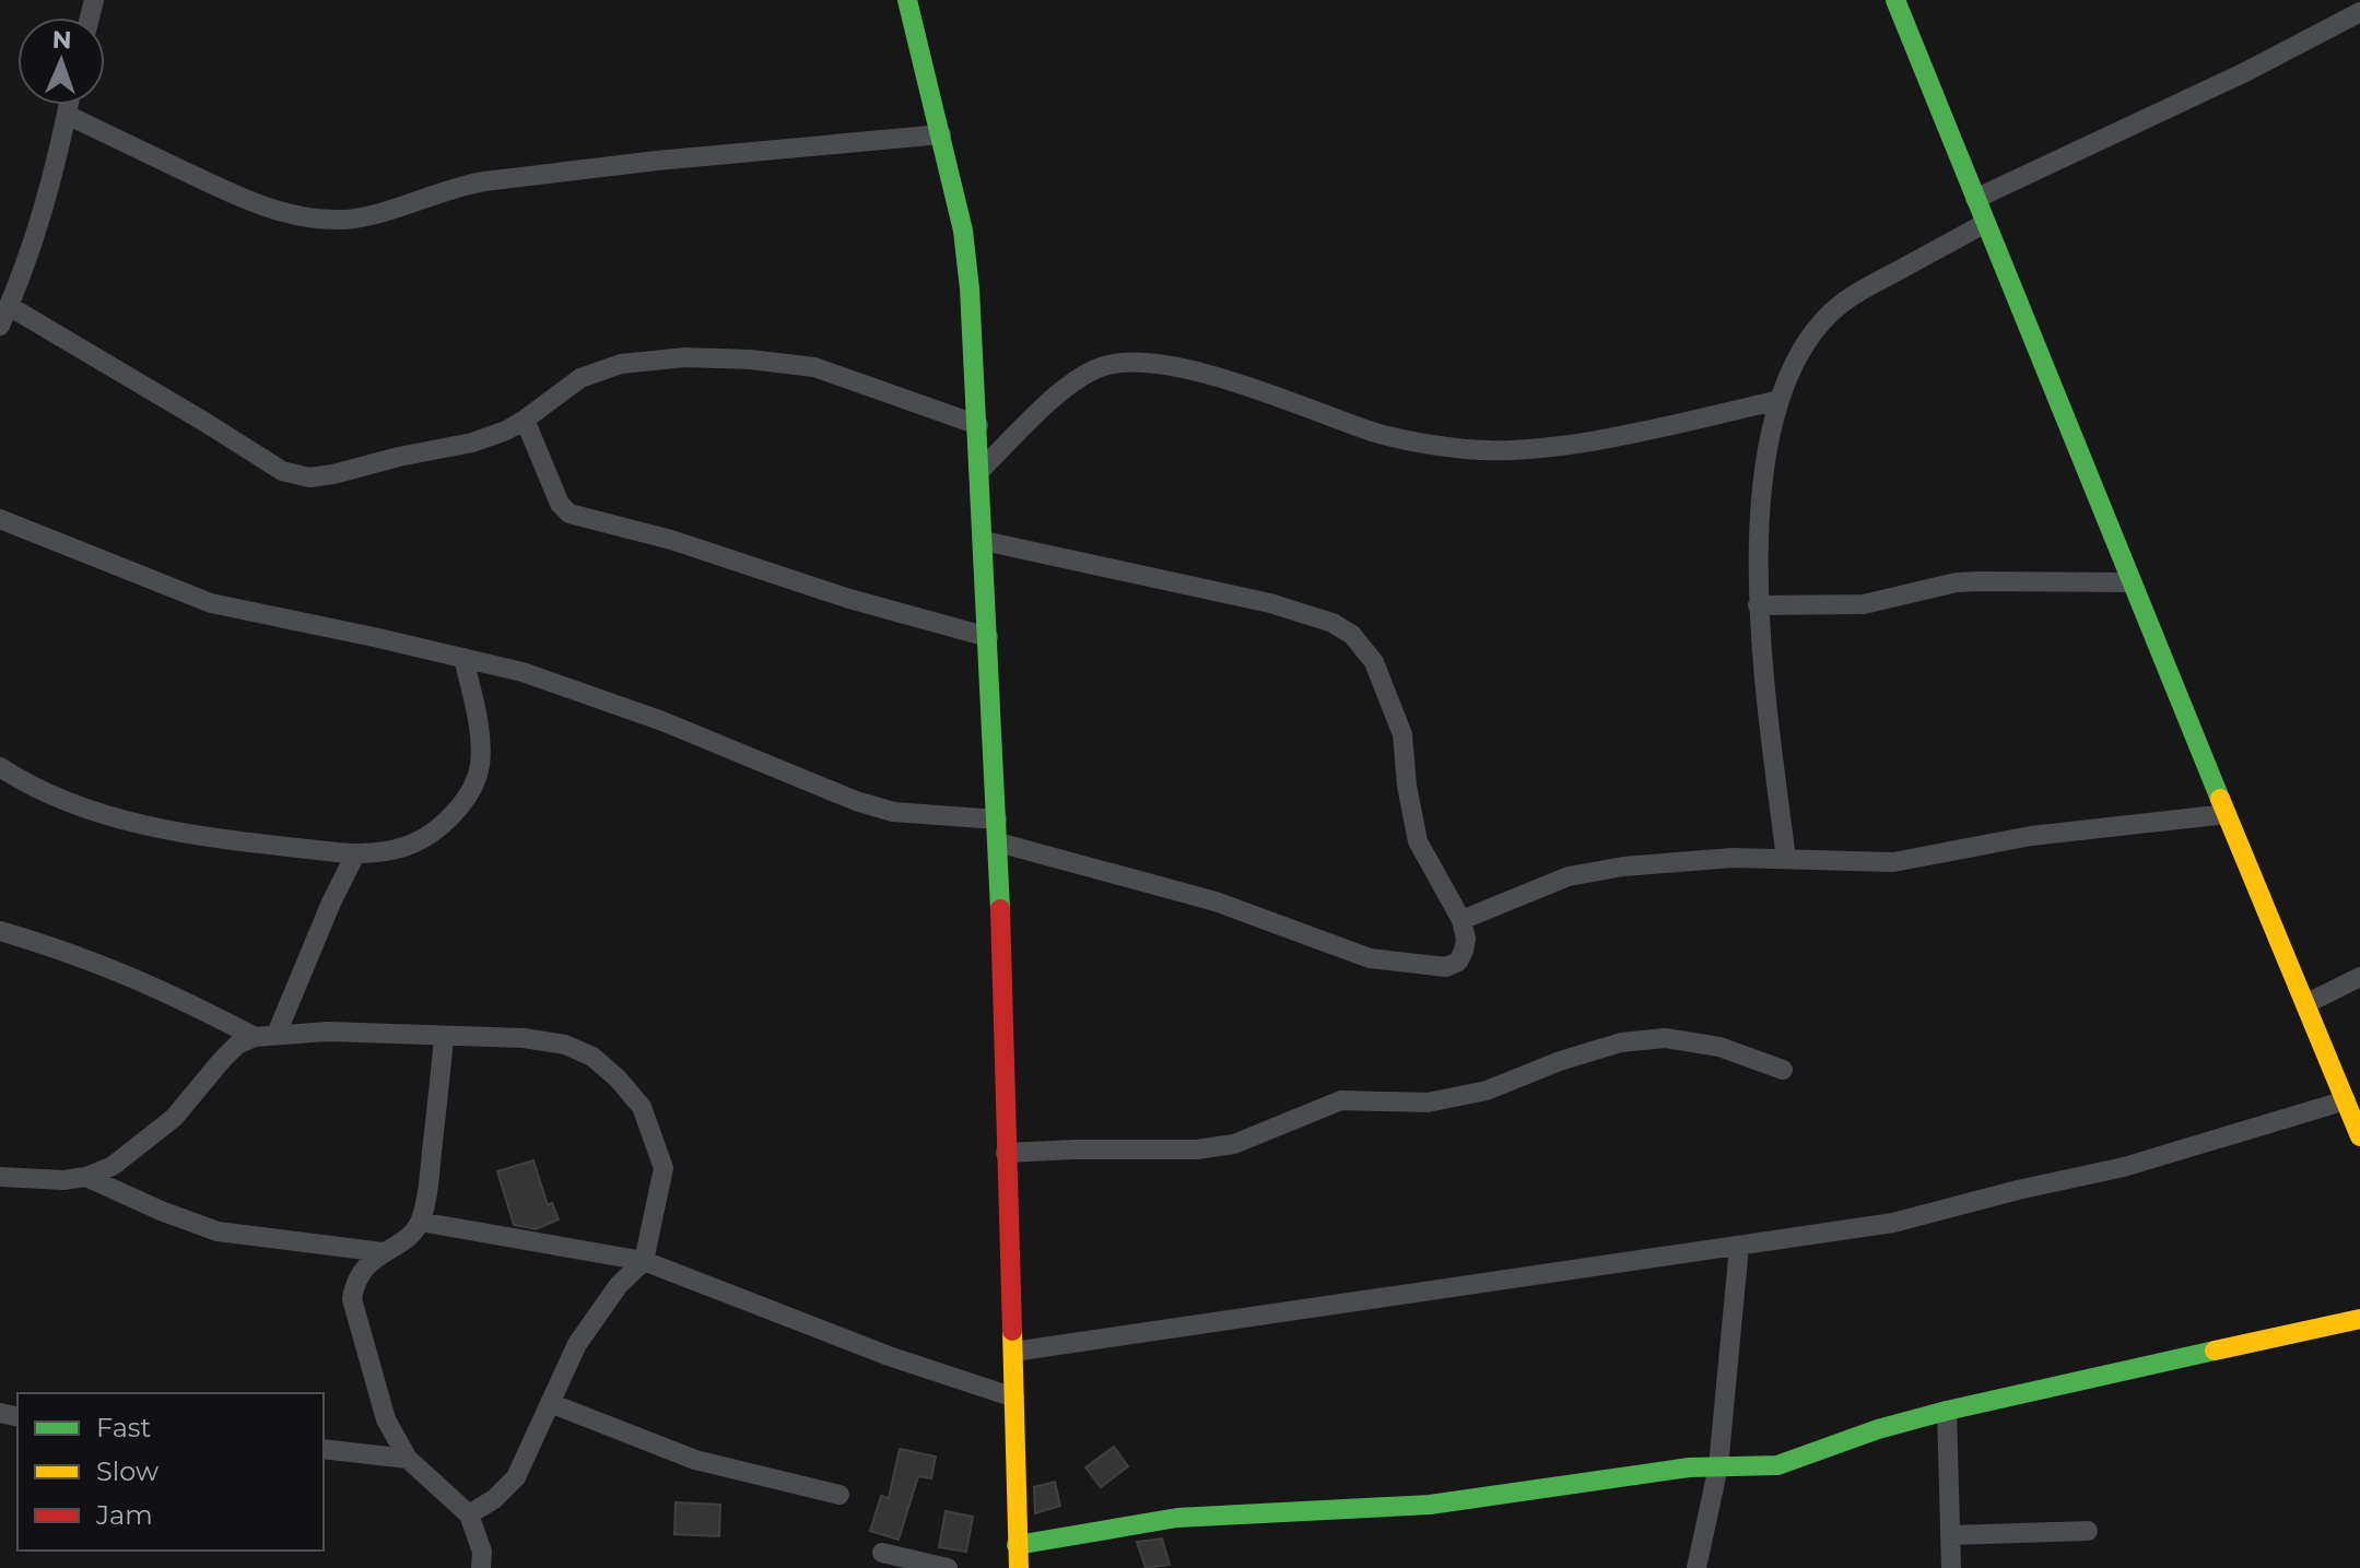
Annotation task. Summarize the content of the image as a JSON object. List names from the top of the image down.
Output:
{
  "legend": ["Fast", "Slow", "Jam"],
  "north": "top"
}
